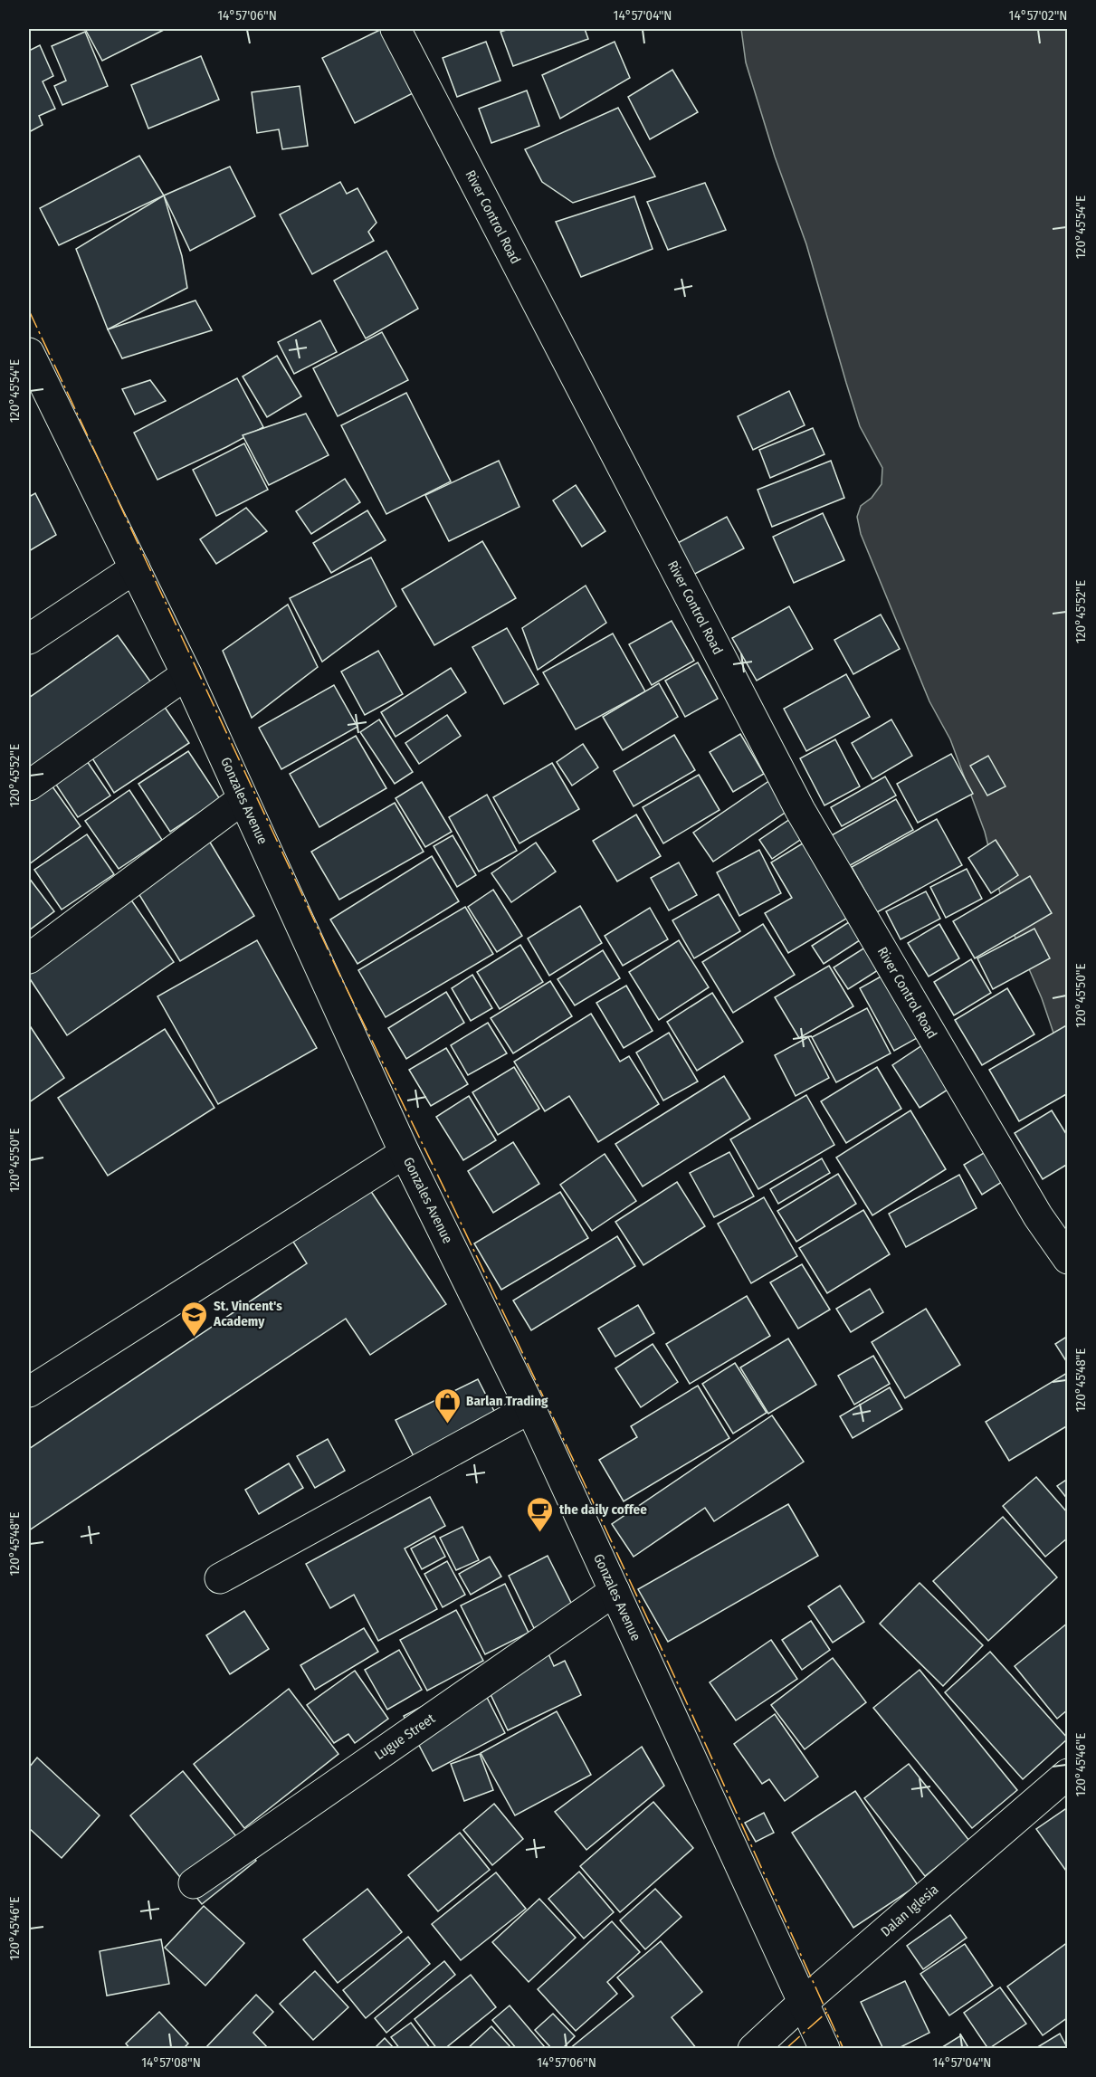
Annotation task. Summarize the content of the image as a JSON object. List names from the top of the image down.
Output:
{
  "streets": {
    "street": [
      "River Control Road",
      "Gonzales Avenue",
      "Lugue Street",
      "Dalan Iglesia"
    ]
  },
  "crossings": [
    ["Gonzales Avenue", "Lugue Street"],
    ["Gonzales Avenue", "Dalan Iglesia"]
  ],
  "places": {
    "school or university": ["St. Vincent's Academy"],
    "shop": ["Barlan Trading"],
    "cafe": ["the daily coffee"]
  },
  "coordinates": [
    "14°57'06\"N",
    "14°57'04\"N",
    "14°57'02\"N",
    "120°45'54\"E",
    "120°45'52\"E",
    "120°45'50\"E",
    "120°45'48\"E",
    "120°45'46\"E",
    "14°57'08\"N"
  ]
}
